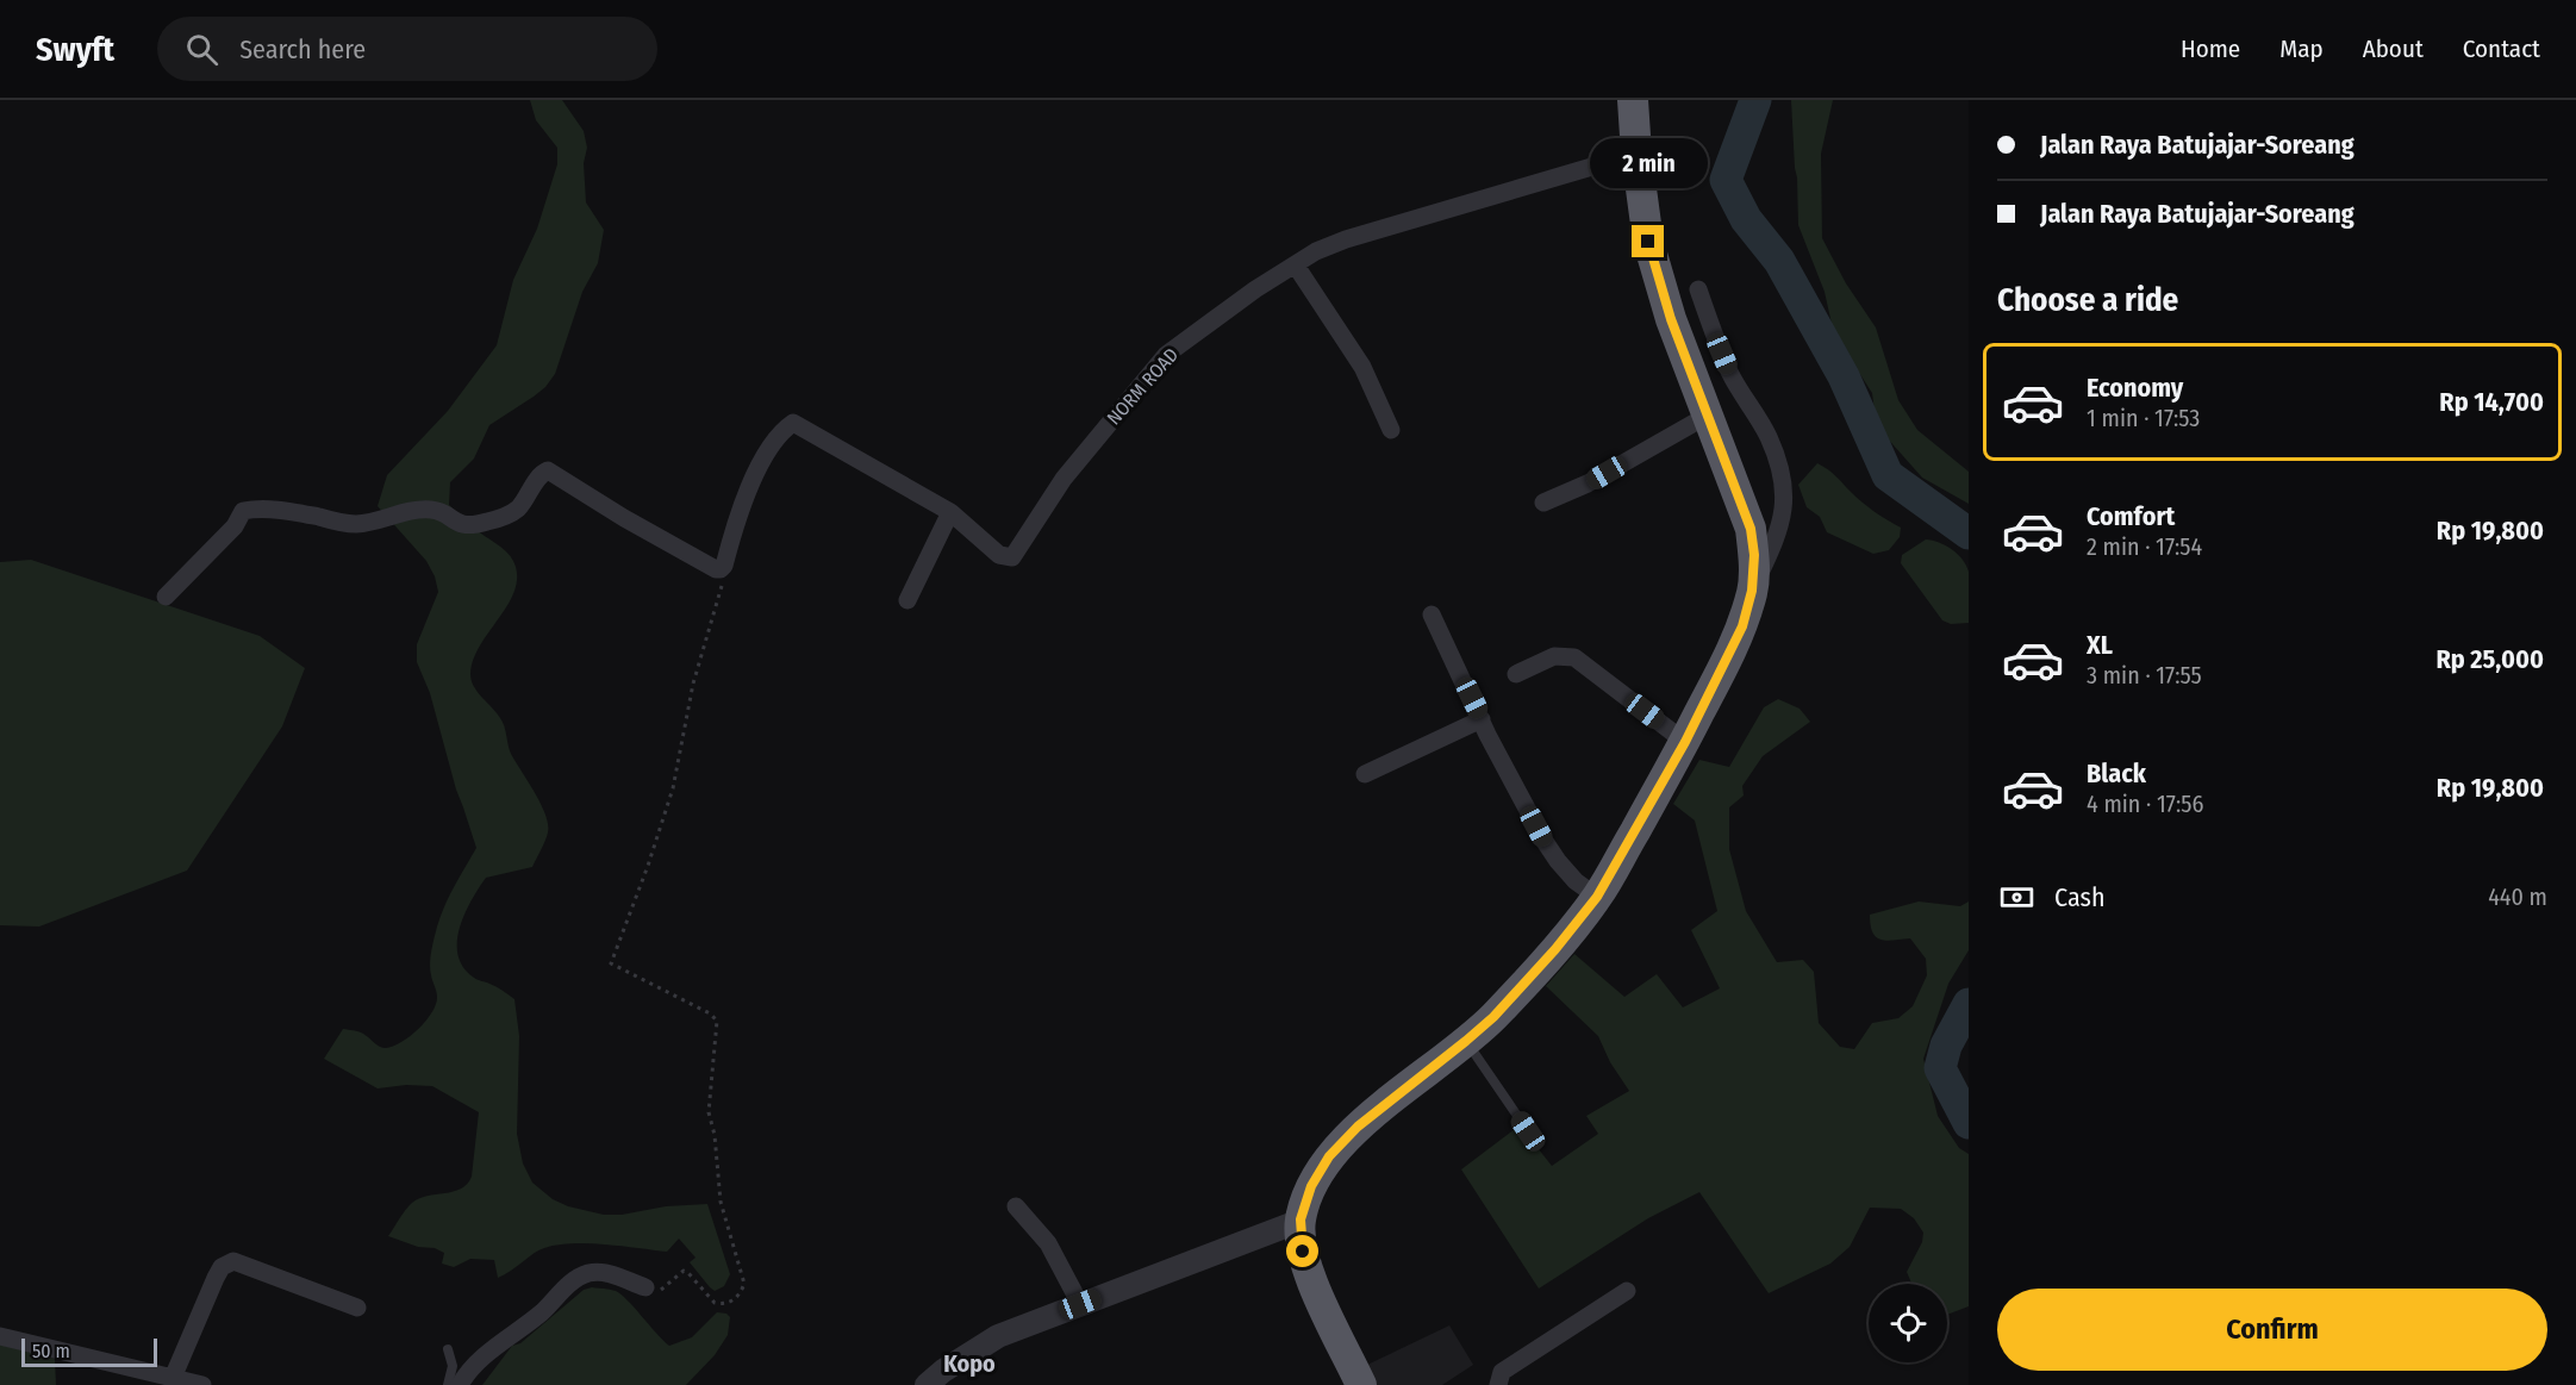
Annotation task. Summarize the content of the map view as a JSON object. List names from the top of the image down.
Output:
{
  "streets": {
    "street": ["NORM ROAD"]
  },
  "districts": ["Kopo"],
  "scale_bar": "50 m",
  "page": {
    "header": "Swyft",
    "search": "Search here",
    "nav": [
      "Home",
      "Map",
      "About",
      "Contact"
    ],
    "banner": ["Jalan Raya Batujajar-Soreang", "Jalan Raya Batujajar-Soreang"],
    "bubble": "2 min",
    "heading": "Choose a ride",
    "list": [
      {
        "name": "Economy",
        "note": "1 min · 17:53",
        "value": "Rp 14,700"
      },
      {
        "name": "Comfort",
        "note": "2 min · 17:54",
        "value": "Rp 19,800"
      },
      {
        "name": "XL",
        "note": "3 min · 17:55",
        "value": "Rp 25,000"
      },
      {
        "name": "Black",
        "note": "4 min · 17:56",
        "value": "Rp 19,800"
      }
    ],
    "pay": ["Cash", "440 m"],
    "buttons": "Confirm",
    "scale": "50 m"
  }
}
